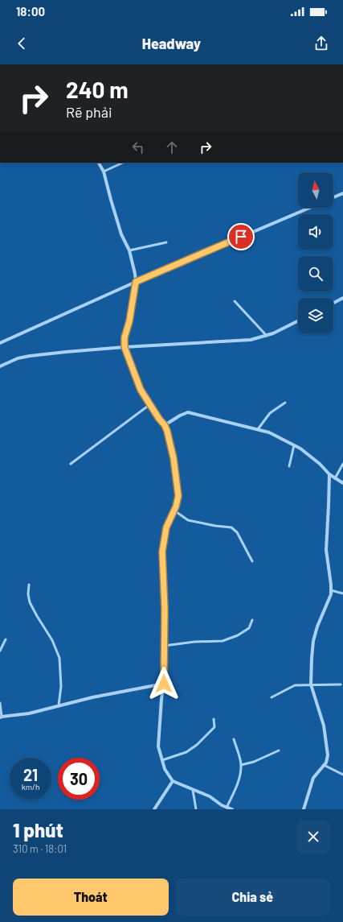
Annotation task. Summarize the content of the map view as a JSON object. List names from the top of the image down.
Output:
{
  "north": "top",
  "page": {
    "status": "18:00",
    "header": "Headway",
    "turn": ["240 m", "Rẽ phải"],
    "speed": "21 km/h",
    "limit": "30",
    "heading": ["1 phút", "310 m · 18:01"],
    "buttons": ["Thoát", "Chia sẻ"]
  }
}
